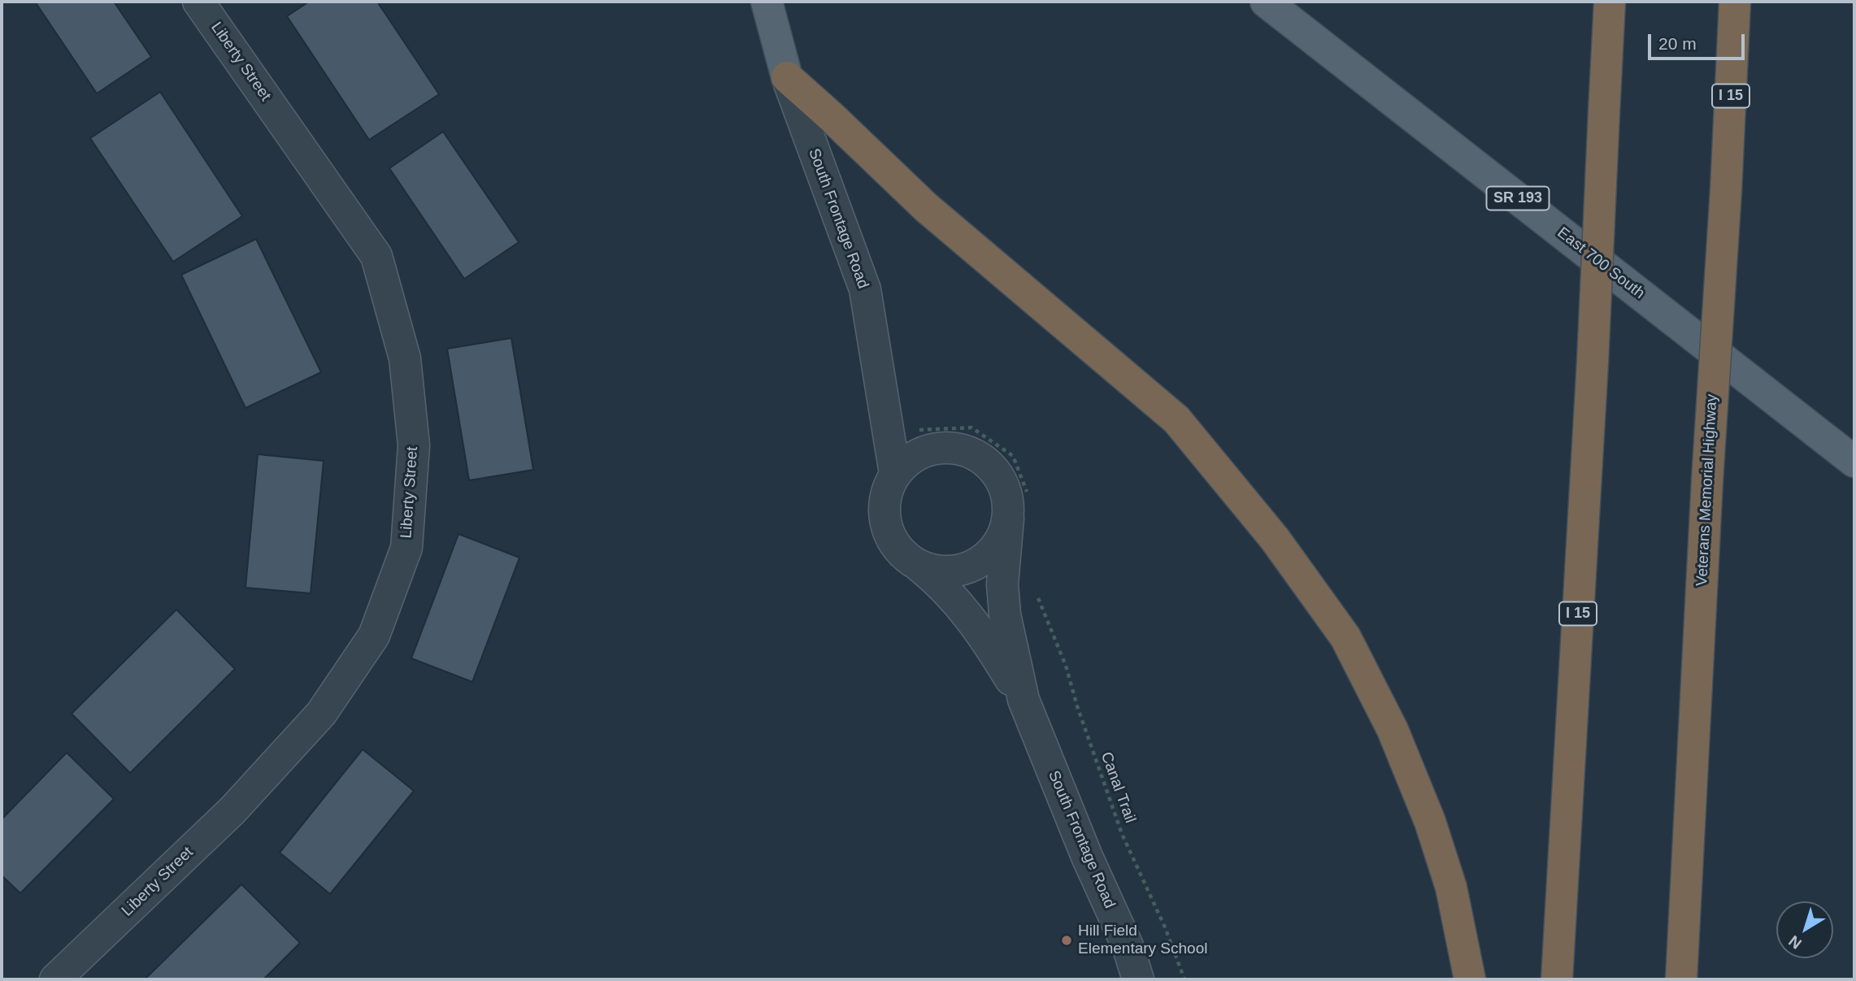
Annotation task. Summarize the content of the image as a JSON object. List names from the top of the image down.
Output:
{
  "streets": {
    "highway": ["I 15", "Veterans Memorial Highway"],
    "main road": ["SR 193", "South Frontage Road", "East 700 South"],
    "street": ["Liberty Street"],
    "path": ["Canal Trail"]
  },
  "places": ["Hill Field Elementary School"],
  "scale_bar": "20 m",
  "north": "bottom left"
}
